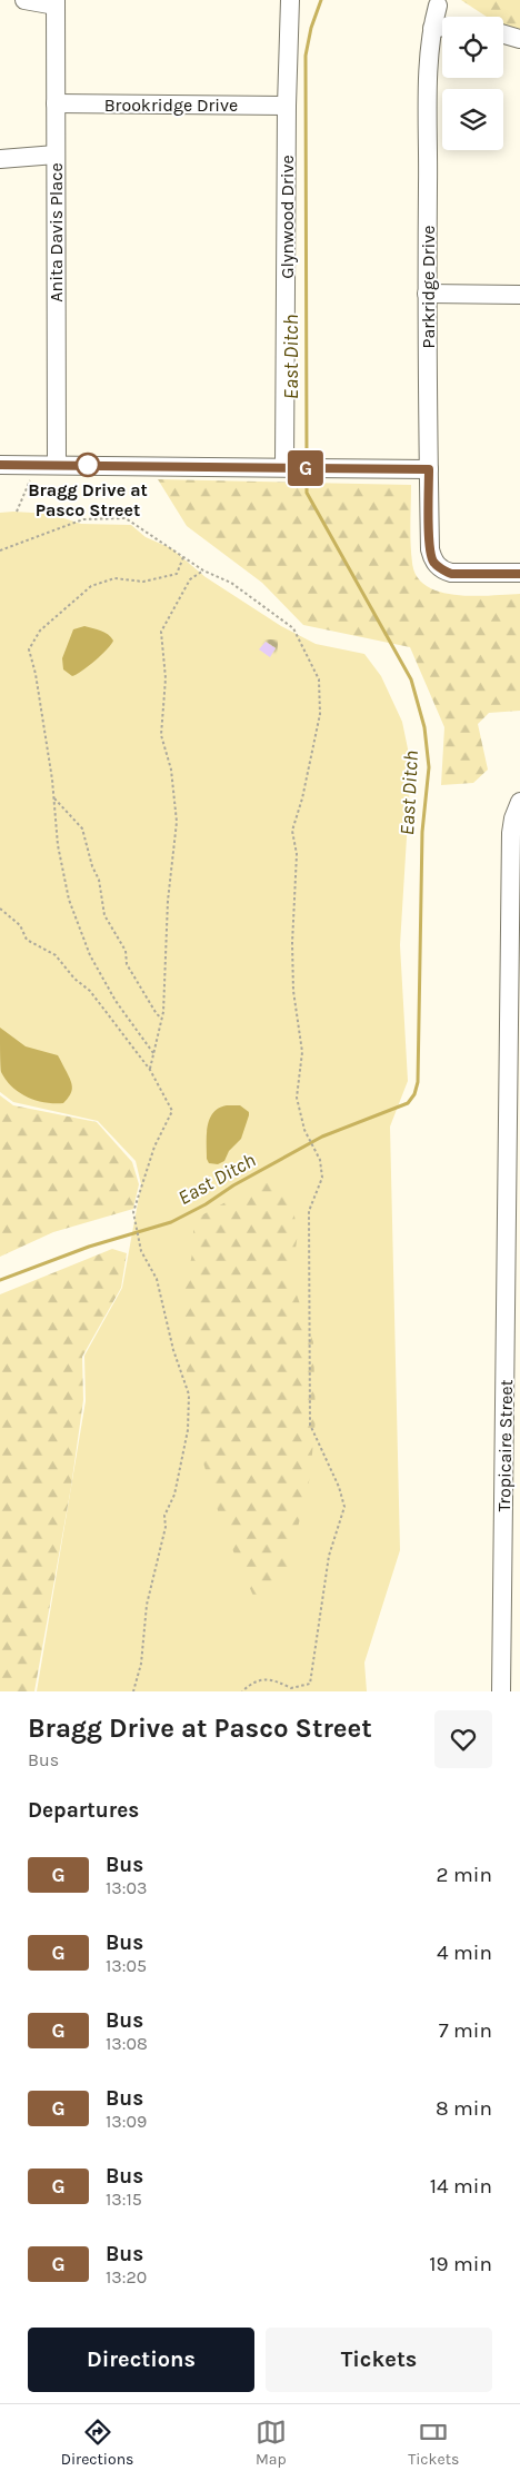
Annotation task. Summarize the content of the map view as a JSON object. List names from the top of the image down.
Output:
{
  "streets": {
    "street": [
      "Brookridge Drive",
      "Glynwood Drive",
      "Anita Davis Place",
      "Parkridge Drive",
      "Tropicaire Street"
    ]
  },
  "crossings": [
    ["Brookridge Drive", "Glynwood Drive"],
    ["Brookridge Drive", "Anita Davis Place"]
  ],
  "water": ["East Ditch"],
  "places": ["Bragg Drive at Pasco Street"],
  "lines": ["bus line G"],
  "page": {
    "on_map": "G",
    "heading": [
      ["Bragg Drive at Pasco Street", "Bus"],
      "Departures"
    ],
    "list": [
      {
        "mark": "G",
        "name": "Bus",
        "note": "13:03",
        "value": "2 min"
      },
      {
        "mark": "G",
        "name": "Bus",
        "note": "13:05",
        "value": "4 min"
      },
      {
        "mark": "G",
        "name": "Bus",
        "note": "13:08",
        "value": "7 min"
      },
      {
        "mark": "G",
        "name": "Bus",
        "note": "13:09",
        "value": "8 min"
      },
      {
        "mark": "G",
        "name": "Bus",
        "note": "13:15",
        "value": "14 min"
      },
      {
        "mark": "G",
        "name": "Bus",
        "note": "13:20",
        "value": "19 min"
      }
    ],
    "buttons": ["Directions", "Tickets"],
    "tabs": ["Directions", "Map", "Tickets"]
  }
}
